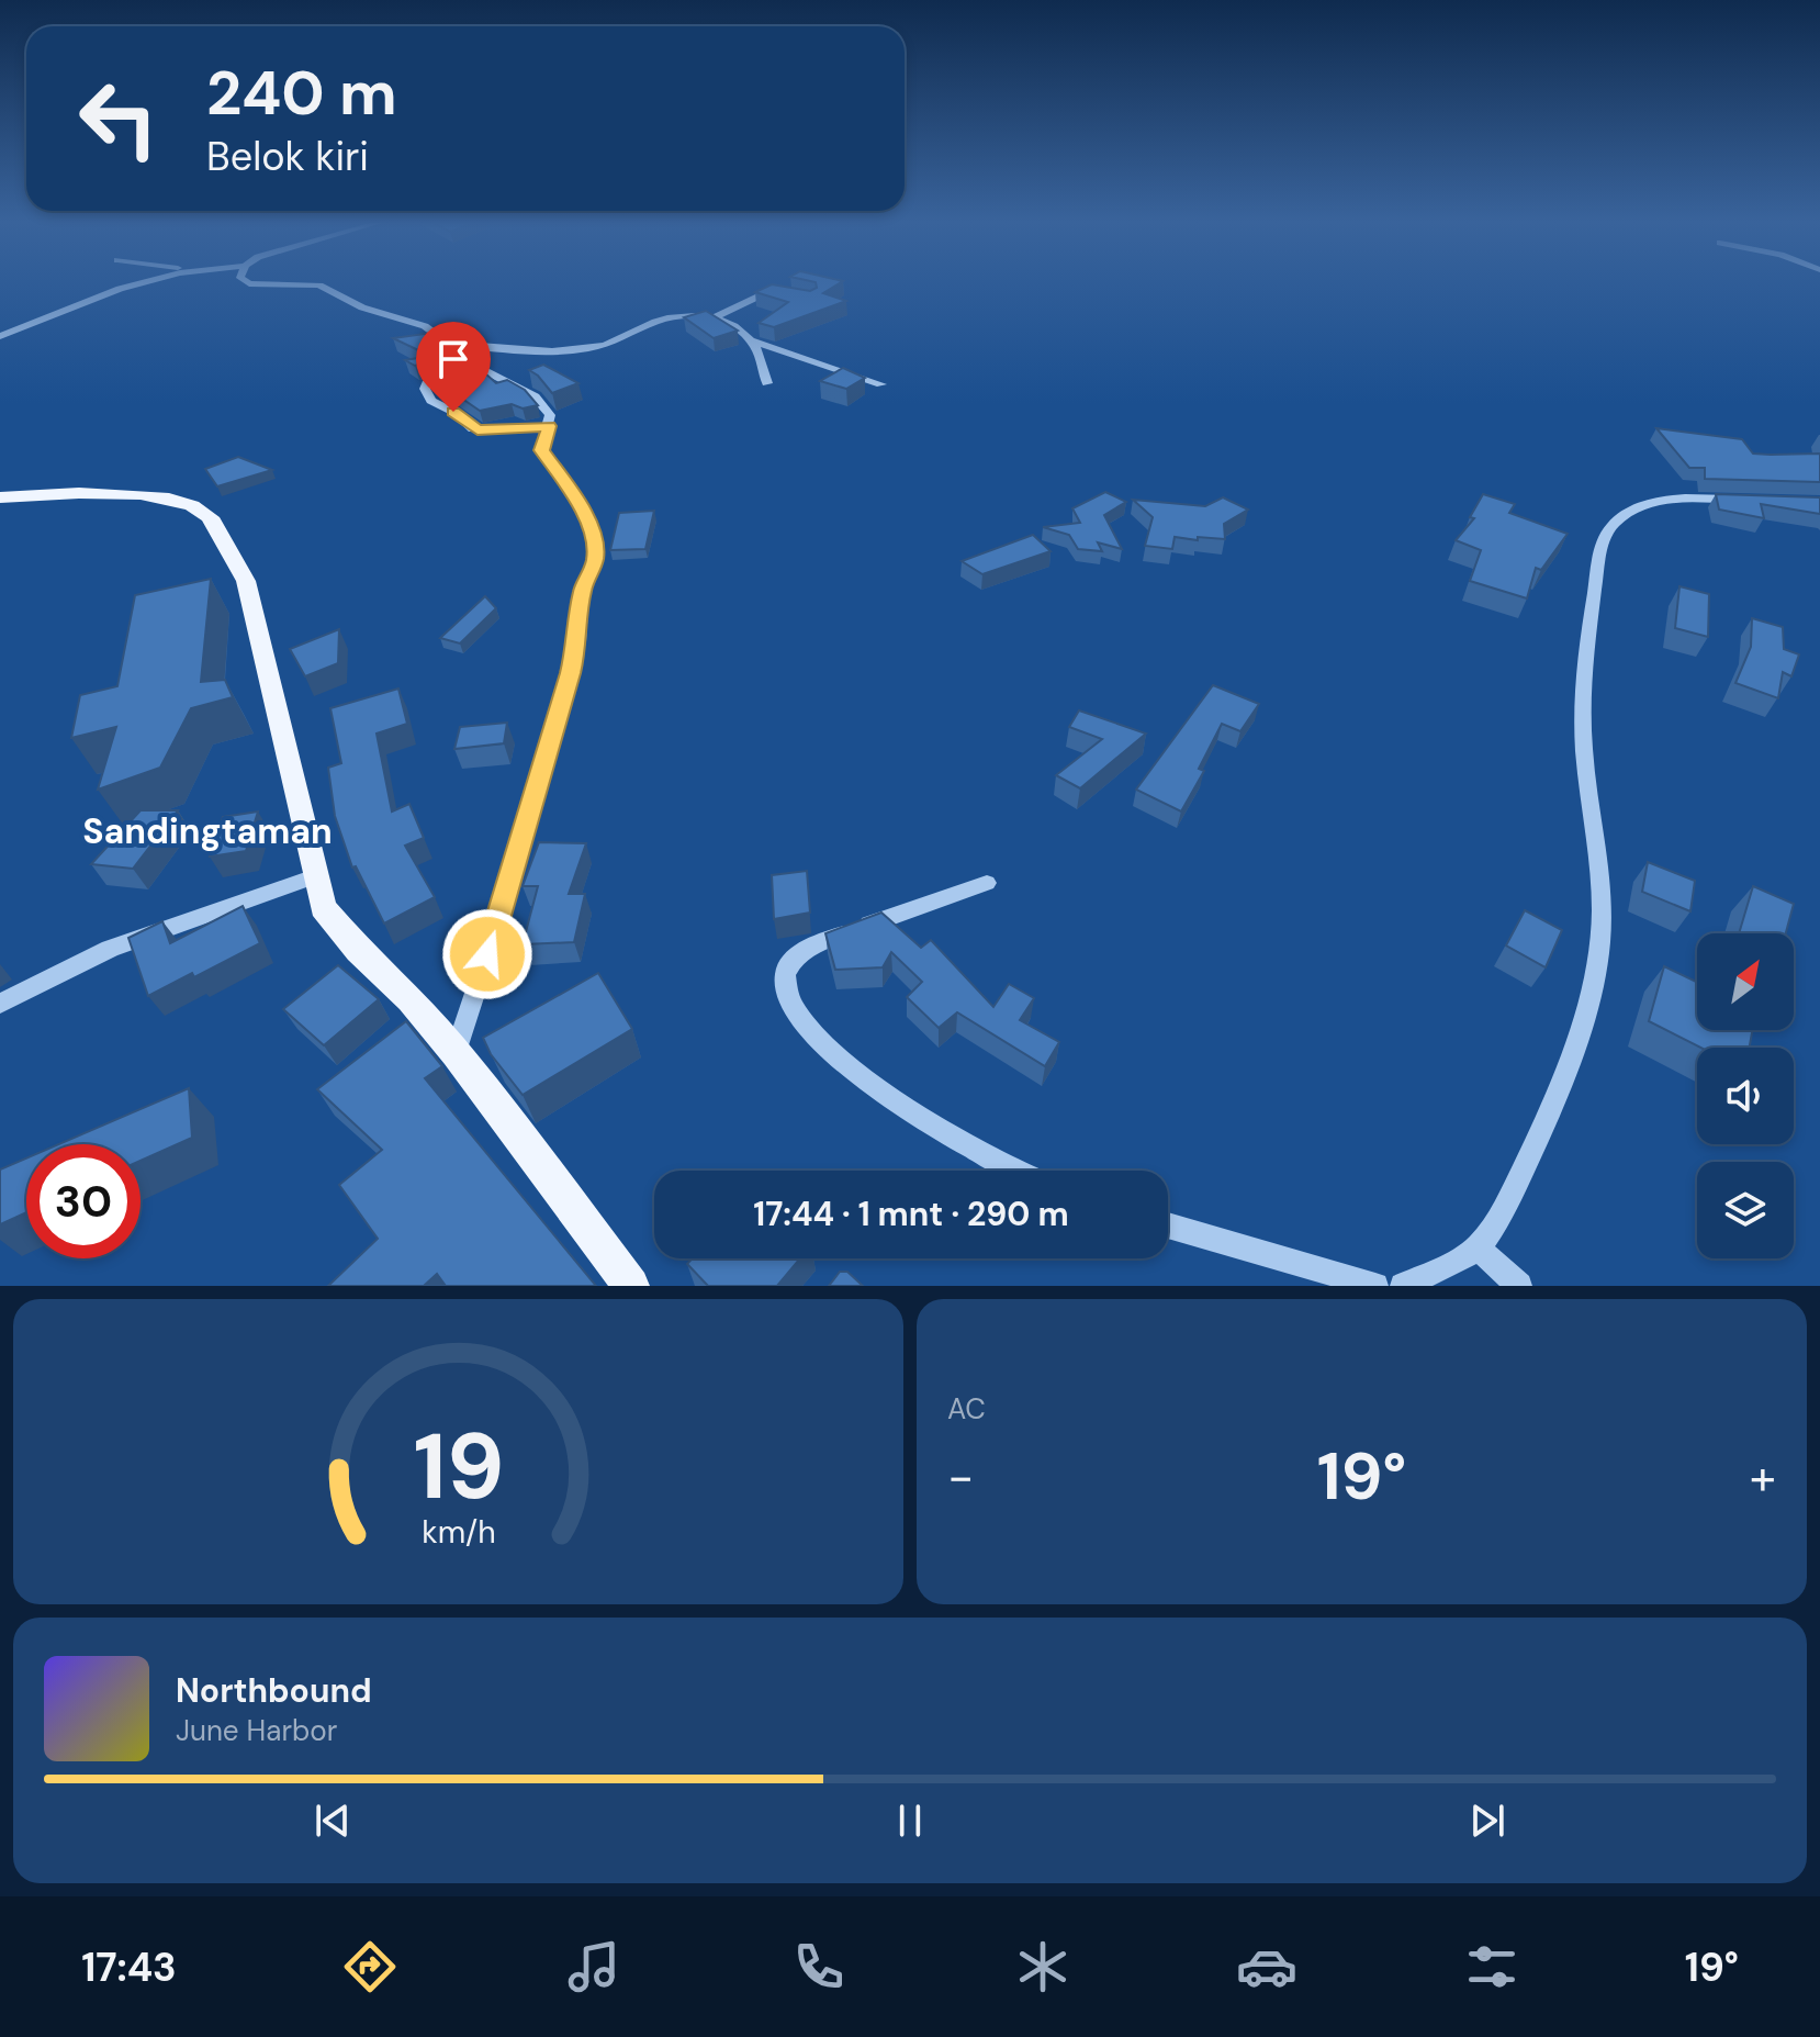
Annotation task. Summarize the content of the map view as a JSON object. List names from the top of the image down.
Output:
{
  "districts": ["Sandingtaman"],
  "north": "top right",
  "page": {
    "turn": ["240 m", "Belok kiri"],
    "limit": "30",
    "trip": "17:44 · 1 mnt · 290 m",
    "tile": "AC",
    "heat": ["−", "19°", "+"],
    "song": ["Northbound", "June Harbor"],
    "tabs": ["17:43", "19°"],
    "gauge": ["19", "km/h"]
  }
}
